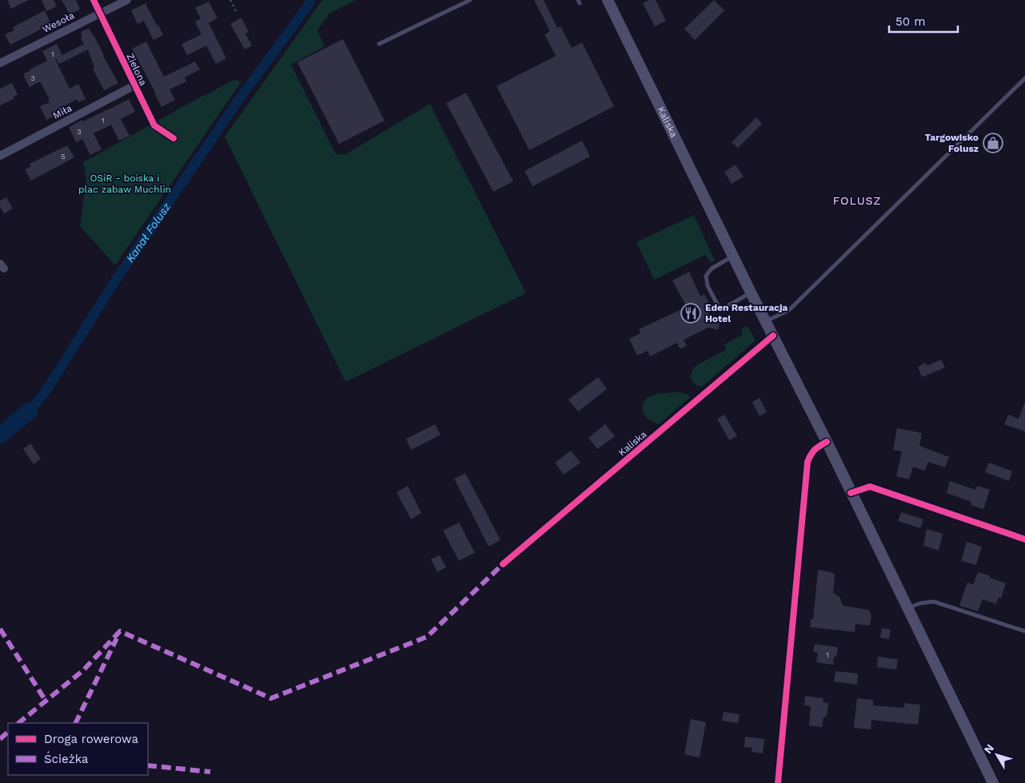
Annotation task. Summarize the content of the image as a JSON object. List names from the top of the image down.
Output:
{
  "streets": {
    "main road": ["Kaliska"],
    "street": ["Wesoła", "Zielona", "Miła"]
  },
  "crossings": [
    ["Wesoła", "Zielona"],
    ["Zielona", "Miła"]
  ],
  "districts": ["FOLUSZ"],
  "water": ["Kanał Folusz"],
  "parks": ["OSiR - boiska i plac zabaw Muchlin"],
  "places": {
    "shop": ["Targowisko Folusz"],
    "restaurant": ["Eden Restauracja Hotel"]
  },
  "house_numbers": [
    "1",
    "3",
    "1",
    "3",
    "5",
    "1"
  ],
  "legend": ["Droga rowerowa", "Ścieżka"],
  "scale_bar": "50 m",
  "north": "top left"
}
